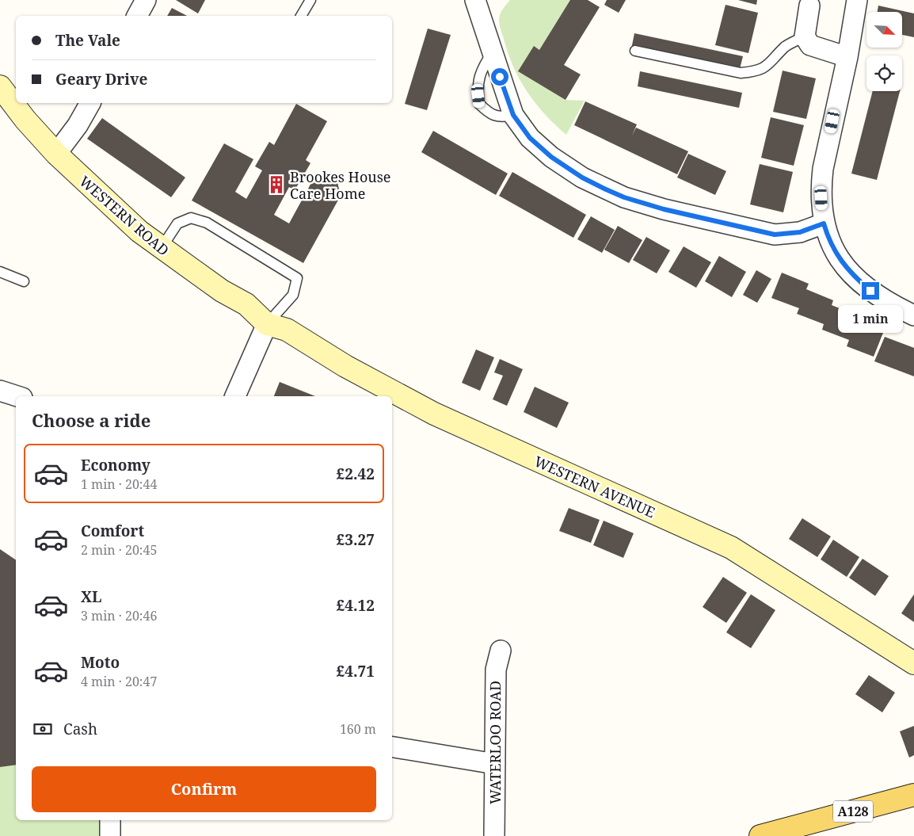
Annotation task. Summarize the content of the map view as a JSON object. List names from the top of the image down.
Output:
{
  "streets": {
    "main road": ["A128"],
    "street": ["WESTERN ROAD", "WESTERN AVENUE", "WATERLOO ROAD"]
  },
  "crossings": [
    ["WESTERN ROAD", "WESTERN AVENUE"]
  ],
  "places": {
    "building": ["Brookes House Care Home"]
  },
  "north": "bottom right",
  "page": {
    "banner": ["The Vale", "Geary Drive"],
    "bubble": "1 min",
    "heading": "Choose a ride",
    "list": [
      {
        "name": "Economy",
        "note": "1 min · 20:44",
        "value": "£2.42"
      },
      {
        "name": "Comfort",
        "note": "2 min · 20:45",
        "value": "£3.27"
      },
      {
        "name": "XL",
        "note": "3 min · 20:46",
        "value": "£4.12"
      },
      {
        "name": "Moto",
        "note": "4 min · 20:47",
        "value": "£4.71"
      }
    ],
    "pay": ["Cash", "160 m"],
    "buttons": "Confirm"
  }
}
